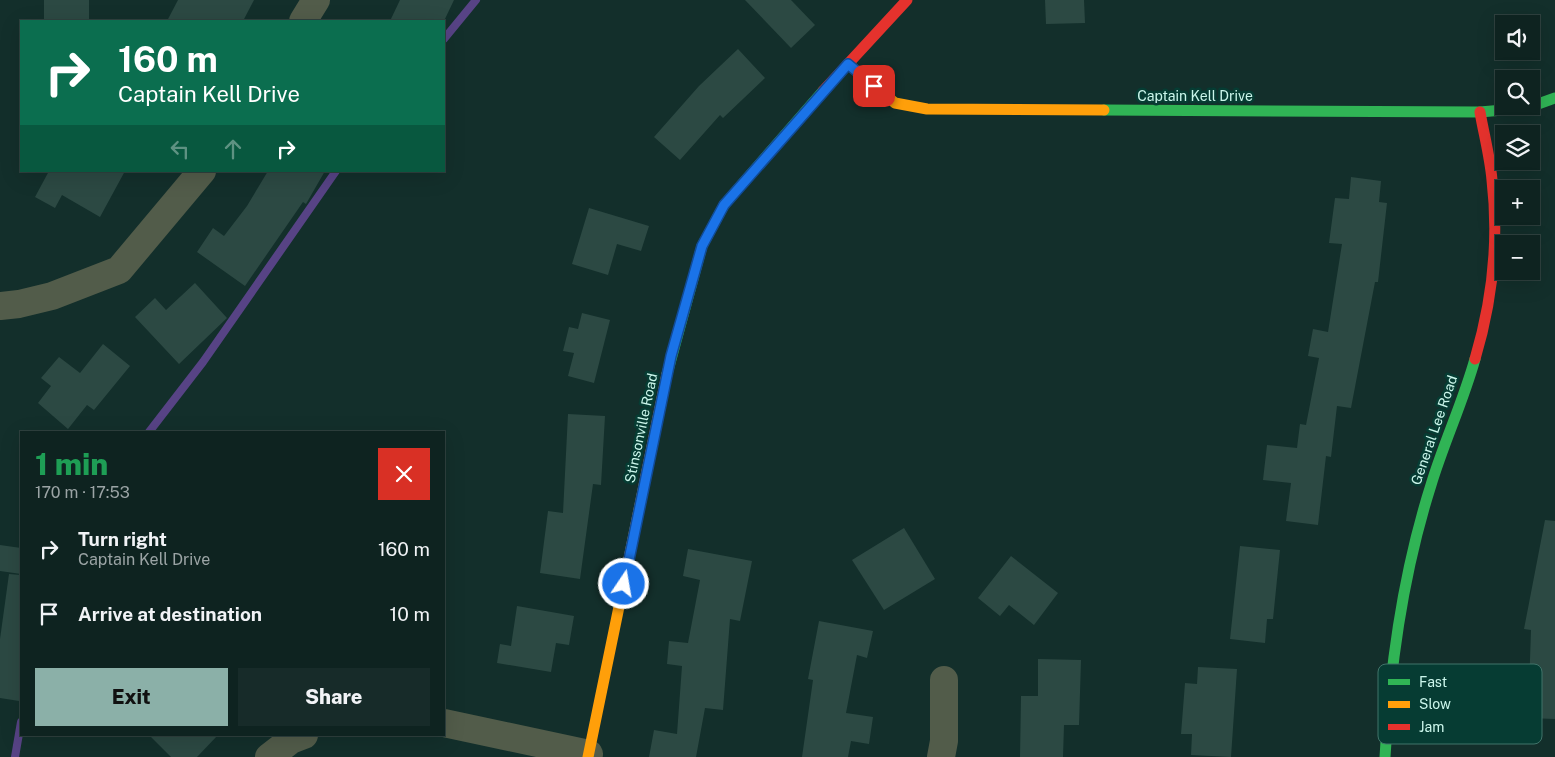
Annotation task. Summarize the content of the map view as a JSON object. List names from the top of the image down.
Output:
{
  "streets": {
    "street": ["Captain Kell Drive", "Stinsonville Road", "General Lee Road"]
  },
  "crossings": [
    ["Captain Kell Drive", "Stinsonville Road"],
    ["Captain Kell Drive", "General Lee Road"]
  ],
  "legend": ["Fast", "Slow", "Jam"],
  "page": {
    "map_buttons": ["+", "−"],
    "turn": ["160 m", "Captain Kell Drive"],
    "heading": ["1 min", "170 m · 17:53"],
    "list": [
      {
        "name": "Turn right",
        "note": "Captain Kell Drive",
        "value": "160 m"
      },
      {
        "name": "Arrive at destination",
        "value": "10 m"
      }
    ],
    "buttons": ["Exit", "Share"]
  }
}
